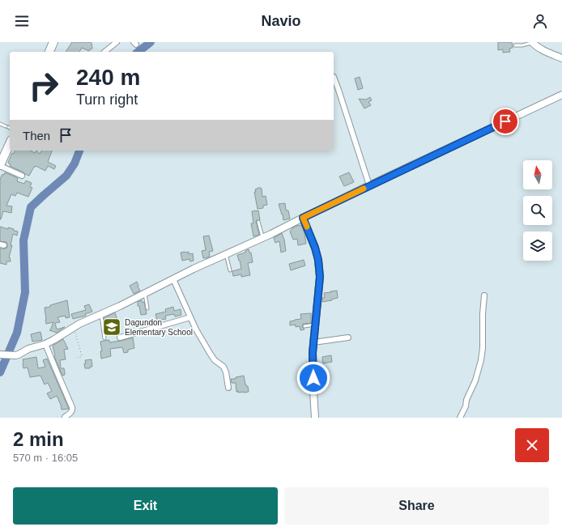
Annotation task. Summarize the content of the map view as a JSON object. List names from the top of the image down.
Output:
{
  "places": {
    "school or university": ["Dagundon Elementary School"]
  },
  "north": "top",
  "page": {
    "header": "Navio",
    "turn": ["240 m", "Turn right"],
    "then": "Then",
    "heading": ["2 min", "570 m · 16:05"],
    "buttons": ["Exit", "Share"]
  }
}
